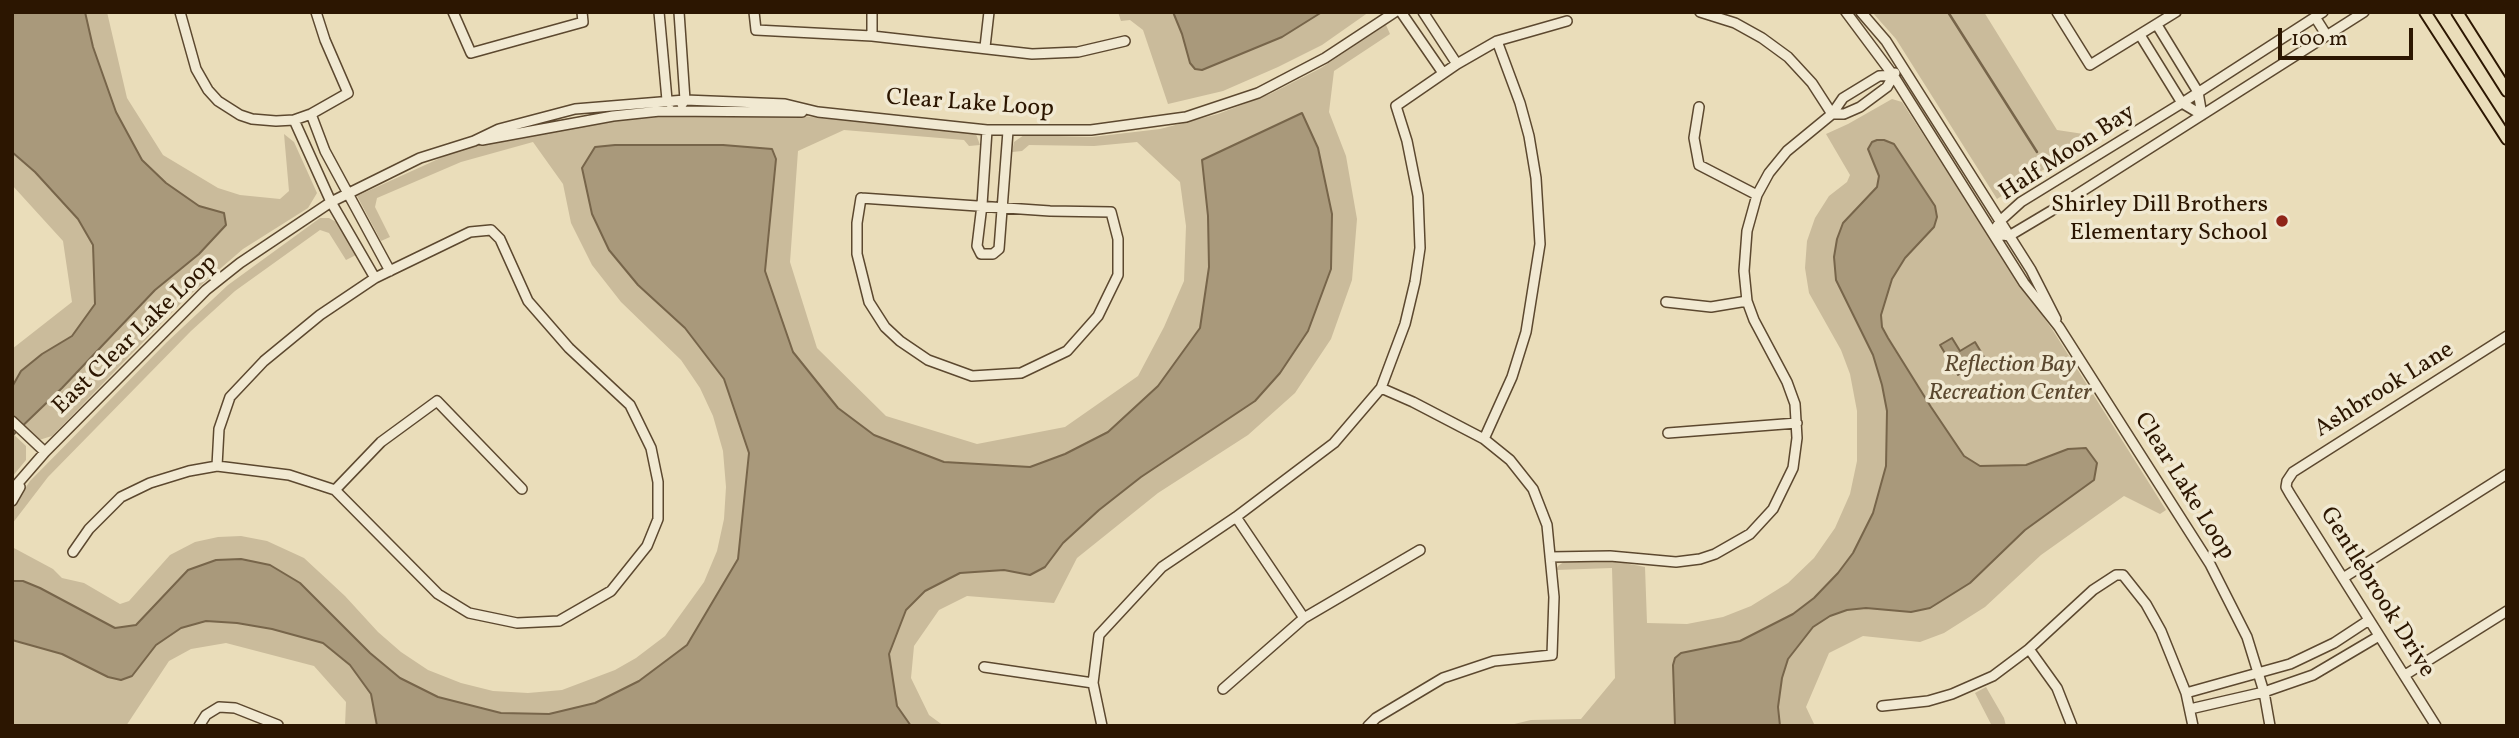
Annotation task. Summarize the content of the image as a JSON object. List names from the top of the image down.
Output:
{
  "streets": {
    "street": [
      "Clear Lake Loop",
      "Half Moon Bay",
      "East Clear Lake Loop",
      "Ashbrook Lane",
      "Gentlebrook Drive"
    ]
  },
  "crossings": [
    ["Clear Lake Loop", "Half Moon Bay"],
    ["Clear Lake Loop", "East Clear Lake Loop"],
    ["Ashbrook Lane", "Gentlebrook Drive"]
  ],
  "parks": ["Reflection Bay Recreation Center"],
  "places": ["Shirley Dill Brothers Elementary School"],
  "scale_bar": "100 m"
}
